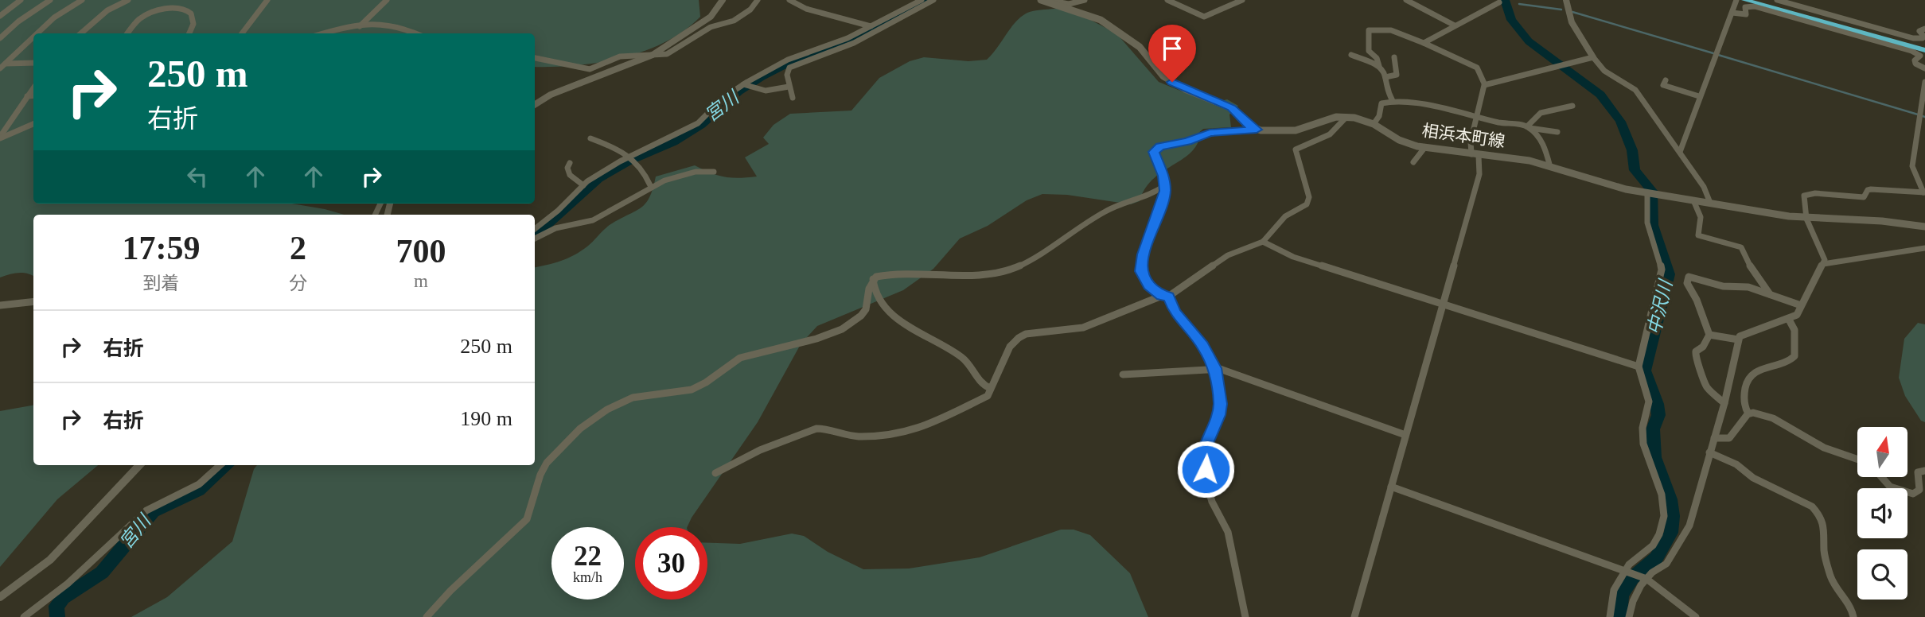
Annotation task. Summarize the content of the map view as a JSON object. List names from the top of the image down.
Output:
{
  "streets": {
    "main road": ["相浜本町線"]
  },
  "water": ["宮川", "中沢川"],
  "north": "top",
  "page": {
    "turn": ["250 m", "右折"],
    "eta": [
      "17:59",
      "到着",
      "2",
      "分",
      "700",
      "m"
    ],
    "list": [
      {
        "name": "右折",
        "value": "250 m"
      },
      {
        "name": "右折",
        "value": "190 m"
      }
    ],
    "speed": "22 km/h",
    "limit": "30"
  }
}
